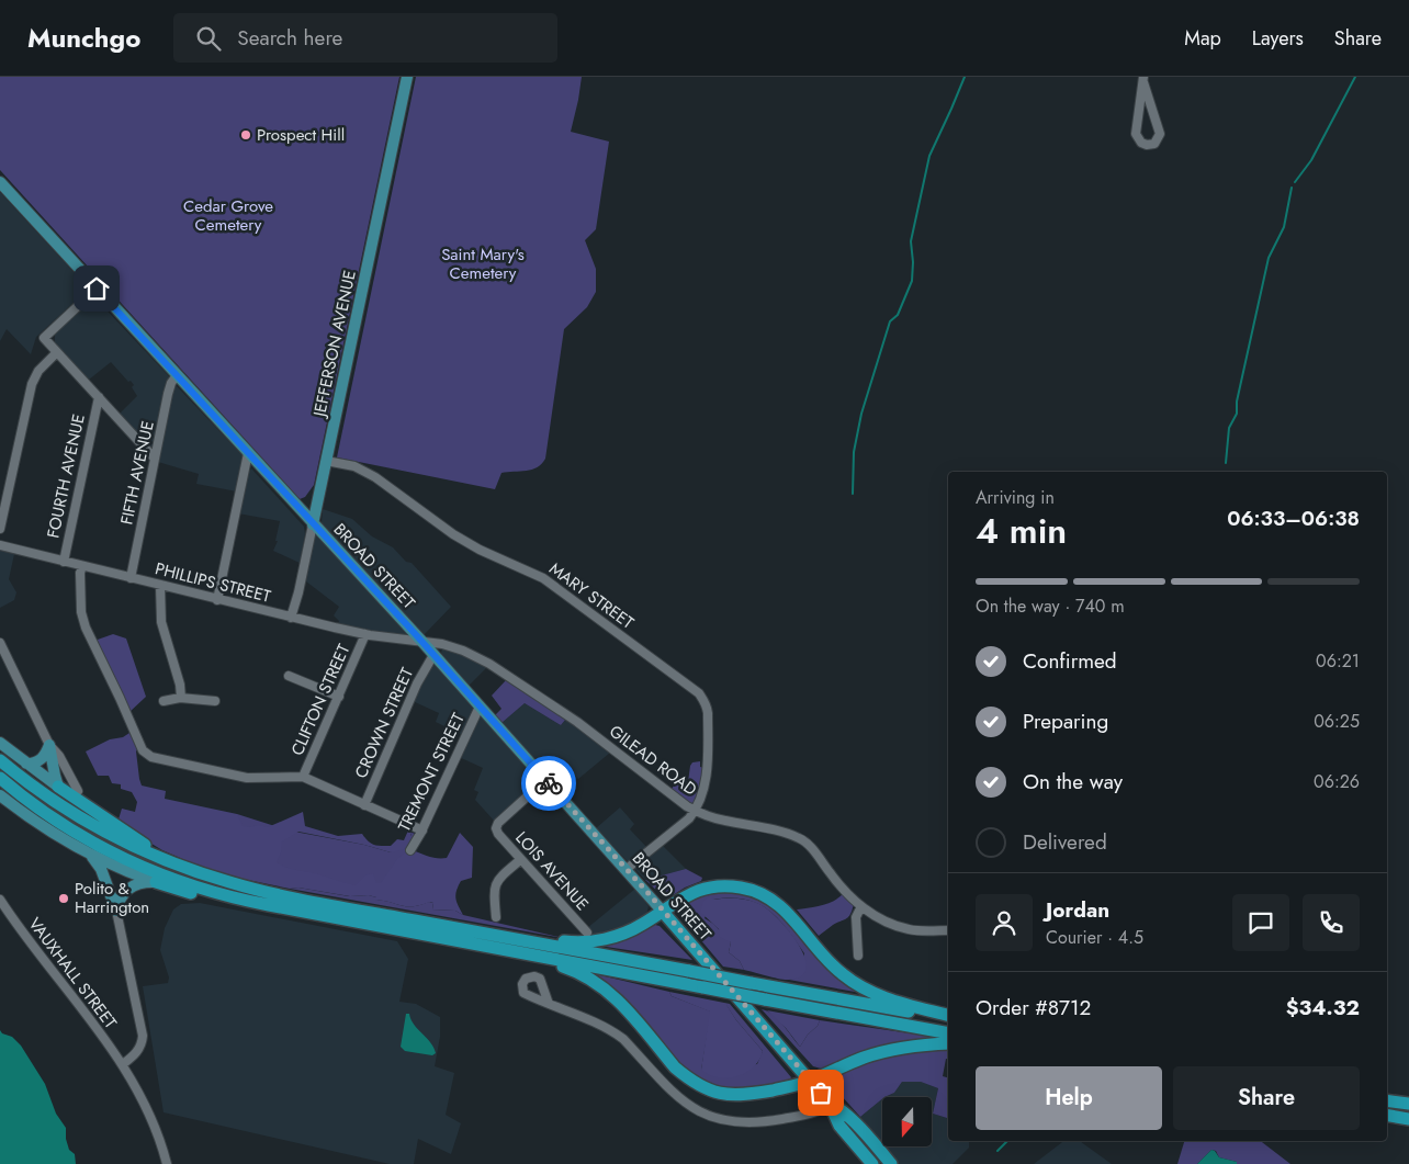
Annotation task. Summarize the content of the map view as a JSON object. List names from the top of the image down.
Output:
{
  "streets": {
    "highway": ["BROAD STREET"],
    "main road": ["JEFFERSON AVENUE"],
    "street": [
      "FIFTH AVENUE",
      "FOURTH AVENUE",
      "PHILLIPS STREET",
      "MARY STREET",
      "CLIFTON STREET",
      "CROWN STREET",
      "GILEAD ROAD",
      "TREMONT STREET",
      "LOIS AVENUE",
      "VAUXHALL STREET"
    ]
  },
  "crossings": [
    ["JEFFERSON AVENUE", "BROAD STREET"],
    ["JEFFERSON AVENUE", "PHILLIPS STREET"],
    ["JEFFERSON AVENUE", "MARY STREET"],
    ["FIFTH AVENUE", "BROAD STREET"],
    ["FIFTH AVENUE", "PHILLIPS STREET"],
    ["FOURTH AVENUE", "PHILLIPS STREET"],
    ["BROAD STREET", "PHILLIPS STREET"],
    ["BROAD STREET", "CROWN STREET"],
    ["BROAD STREET", "GILEAD ROAD"],
    ["BROAD STREET", "TREMONT STREET"],
    ["BROAD STREET", "LOIS AVENUE"],
    ["PHILLIPS STREET", "CLIFTON STREET"],
    ["PHILLIPS STREET", "GILEAD ROAD"],
    ["MARY STREET", "GILEAD ROAD"]
  ],
  "parks": ["Cedar Grove Cemetery", "Saint Mary's Cemetery"],
  "places": ["Prospect Hill", "Polito & Harrington"],
  "north": "bottom",
  "page": {
    "header": "Munchgo",
    "search": "Search here",
    "nav": ["Map", "Layers", "Share"],
    "heading": ["4 min", "Arriving in", "06:33–06:38"],
    "panel": [
      "Jordan",
      "Courier · 4.5",
      "Order #8712",
      "$34.32"
    ],
    "bar": "On the way · 740 m",
    "list": [
      ["Confirmed", "06:21"],
      ["Preparing", "06:25"],
      ["On the way", "06:26"],
      "Delivered"
    ],
    "buttons": ["Help", "Share"]
  }
}
